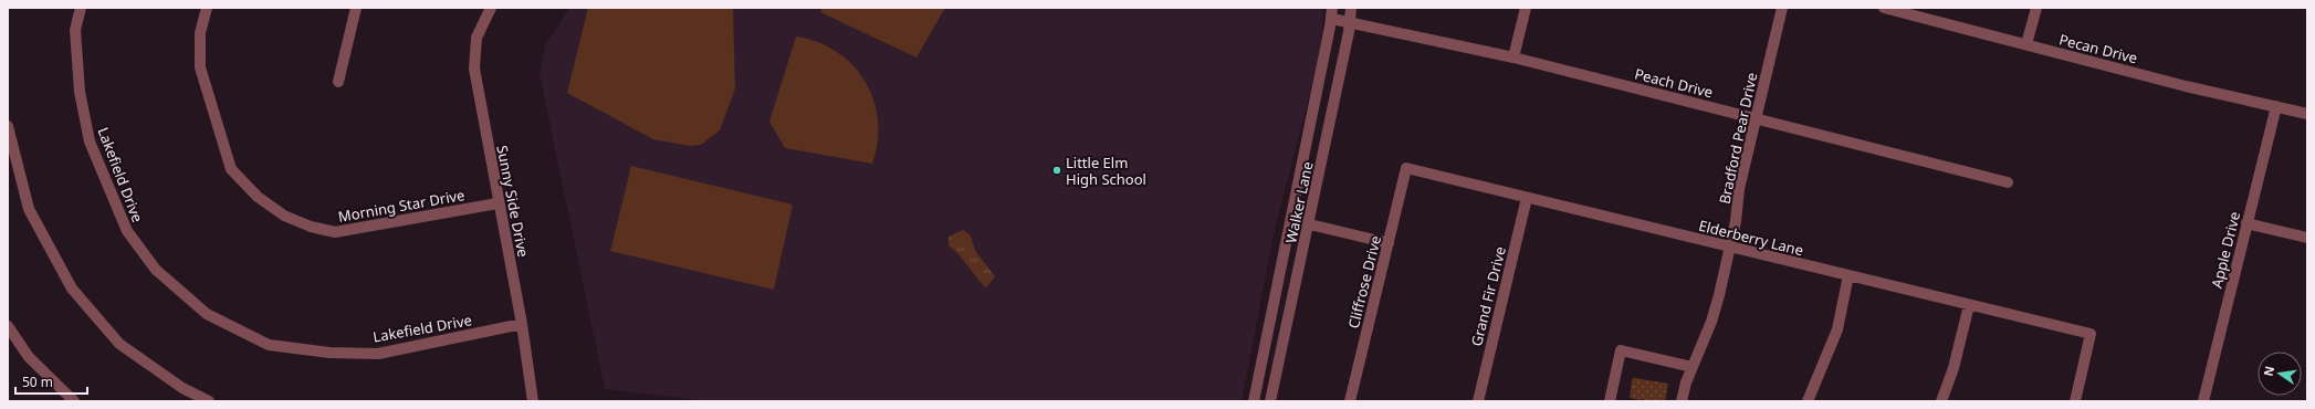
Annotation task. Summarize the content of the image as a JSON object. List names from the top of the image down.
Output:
{
  "streets": {
    "street": [
      "Pecan Drive",
      "Peach Drive",
      "Bradford Pear Drive",
      "Lakefield Drive",
      "Sunny Side Drive",
      "Walker Lane",
      "Morning Star Drive",
      "Elderberry Lane",
      "Apple Drive",
      "Cliffrose Drive",
      "Grand Fir Drive"
    ]
  },
  "crossings": [
    ["Pecan Drive", "Apple Drive"],
    ["Peach Drive", "Bradford Pear Drive"],
    ["Peach Drive", "Walker Lane"],
    ["Bradford Pear Drive", "Elderberry Lane"],
    ["Lakefield Drive", "Sunny Side Drive"],
    ["Sunny Side Drive", "Morning Star Drive"],
    ["Elderberry Lane", "Cliffrose Drive"],
    ["Elderberry Lane", "Grand Fir Drive"]
  ],
  "places": ["Little Elm High School"],
  "scale_bar": "50 m",
  "north": "left"
}
